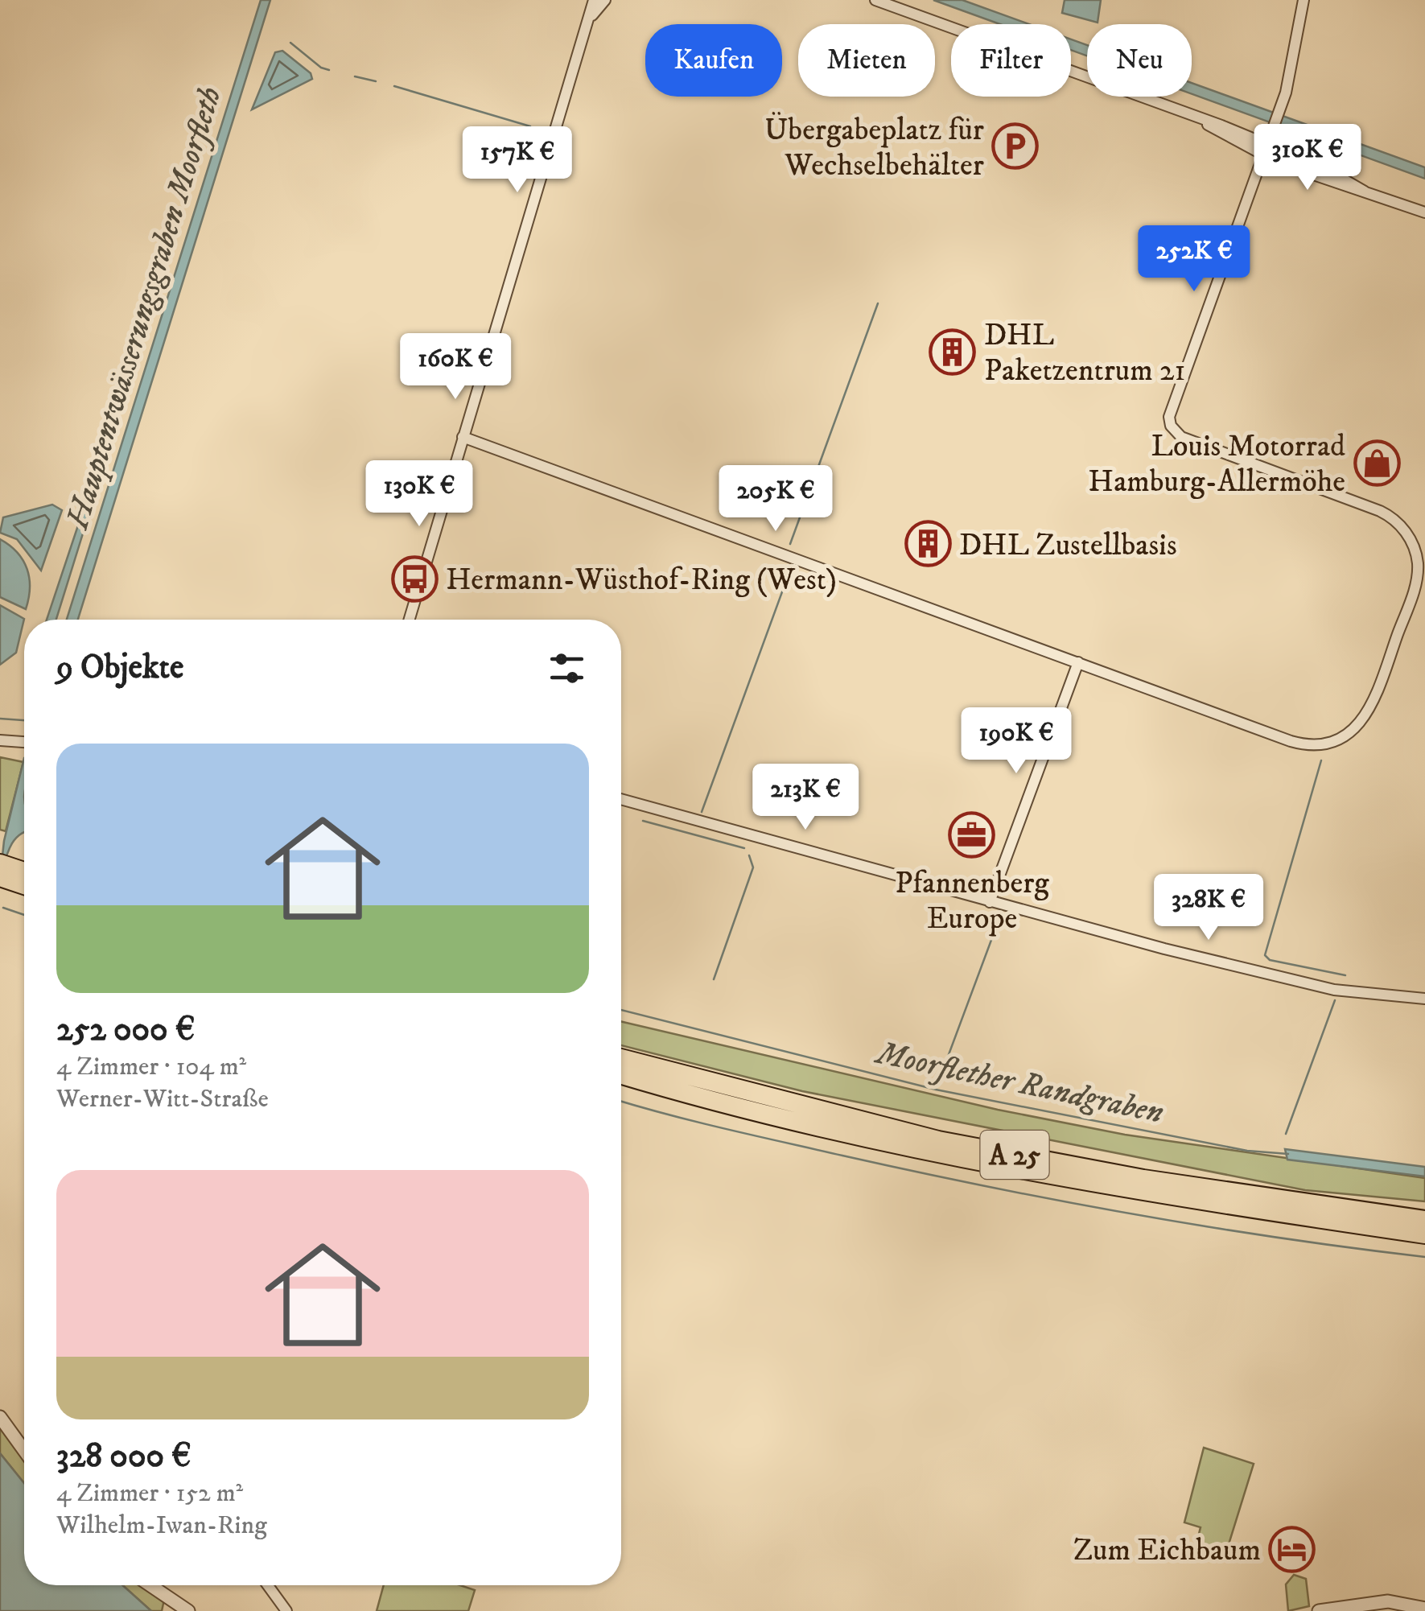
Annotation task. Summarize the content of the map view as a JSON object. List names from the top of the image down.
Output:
{
  "streets": {
    "highway": ["A 25"]
  },
  "water": ["Hauptentwässerungsgraben Moorfleth", "Moorflether Randgraben"],
  "places": {
    "parking": ["Übergabeplatz für Wechselbehälter"],
    "building": ["DHL Paketzentrum 21", "DHL Zustellbasis"],
    "shop": ["Louis Motorrad Hamburg-Allermöhe"],
    "bus stop": ["Hermann-Wüsthof-Ring (West)"],
    "office": ["Pfannenberg Europe"],
    "hotel": ["Zum Eichbaum"]
  },
  "page": {
    "chip": [
      "Kaufen",
      "Mieten",
      "Filter",
      "Neu"
    ],
    "price": [
      "310K €",
      "157K €",
      "252K €",
      "160K €",
      "130K €",
      "205K €",
      "190K €",
      "213K €",
      "328K €"
    ],
    "heading": "9 Objekte",
    "list": [
      {
        "name": "252 000 €",
        "note": "4 Zimmer · 104 m² · Werner-Witt-Straße"
      },
      {
        "name": "328 000 €",
        "note": "4 Zimmer · 152 m² · Wilhelm-Iwan-Ring"
      }
    ]
  }
}
